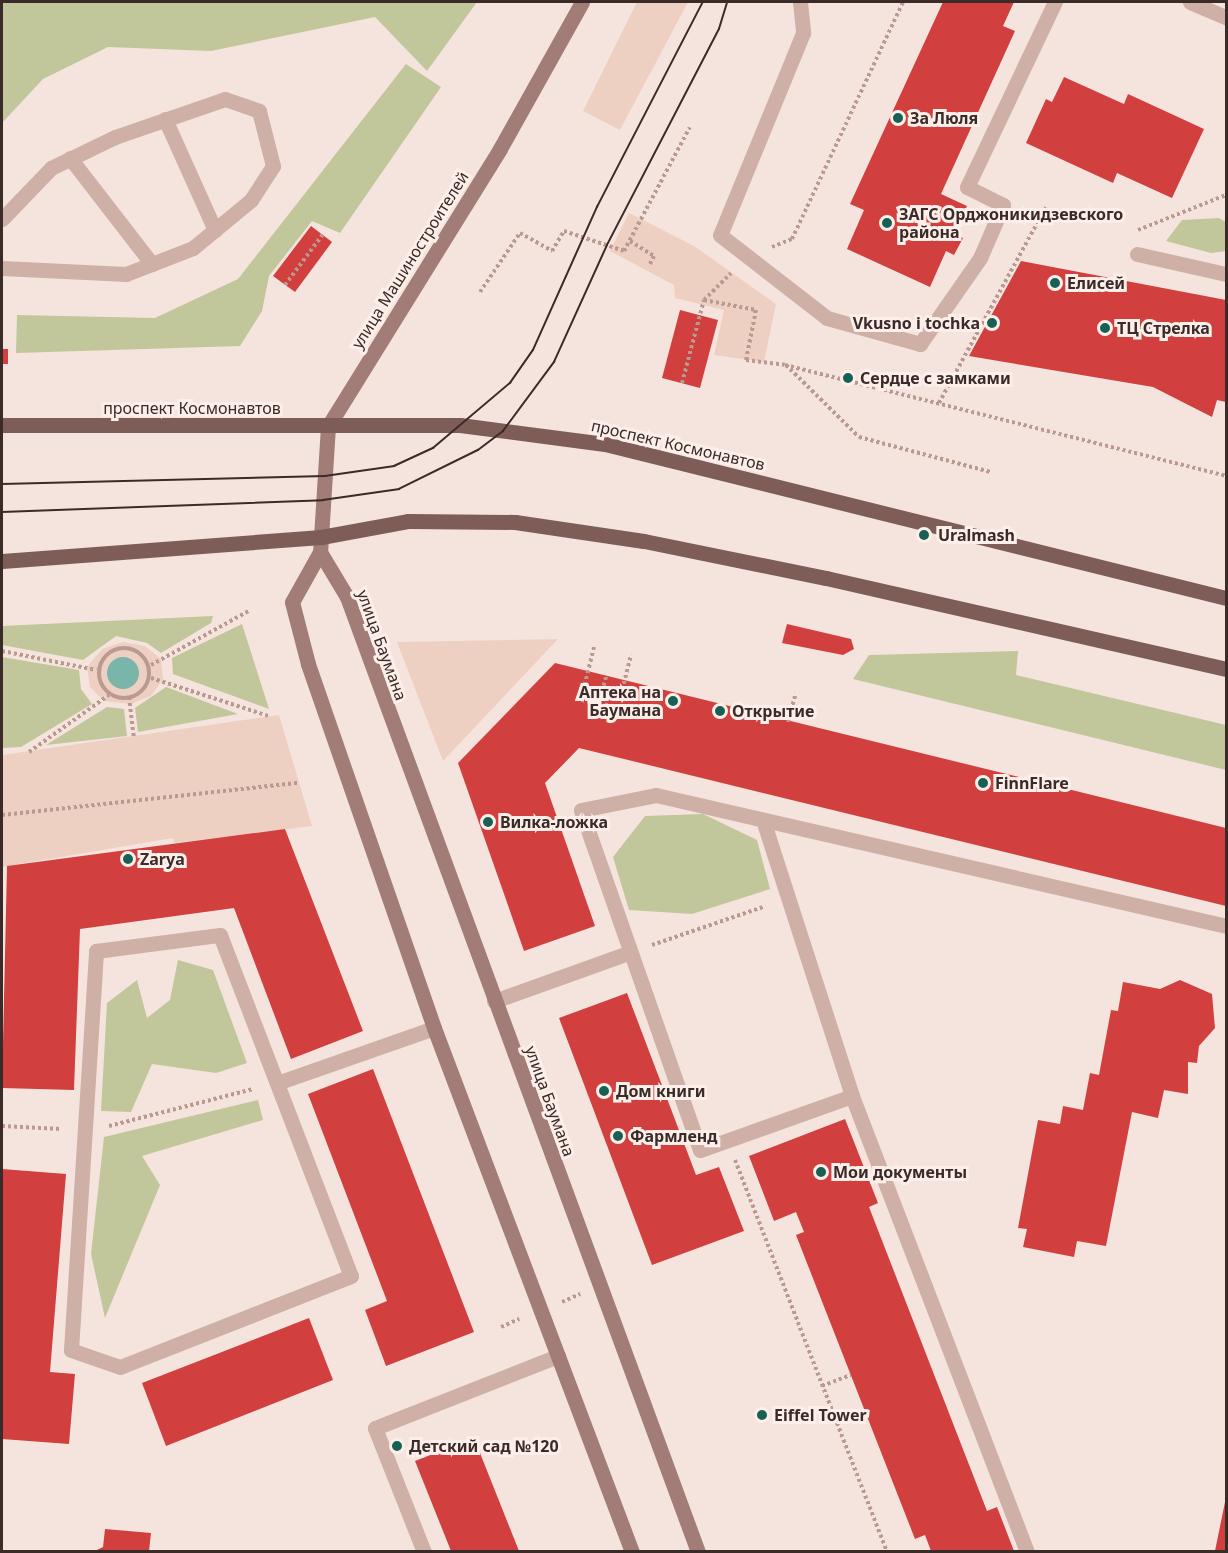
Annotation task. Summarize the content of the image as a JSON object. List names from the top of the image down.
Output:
{
  "streets": {
    "main road": ["улица Машиностроителей", "проспект Космонавтов", "улица Баумана"]
  },
  "crossings": [
    ["улица Машиностроителей", "проспект Космонавтов"],
    ["улица Машиностроителей", "улица Баумана"]
  ],
  "places": [
    "За Люля",
    "ЗАГС Орджоникидзевского района",
    "Елисей",
    "Vkusno i tochka",
    "ТЦ Стрелка",
    "Сердце с замками",
    "Uralmash",
    "Аптека на Баумана",
    "Открытие",
    "FinnFlare",
    "Вилка-ложка",
    "Zarya",
    "Дом книги",
    "Фармленд",
    "Мои документы",
    "Eiffel Tower",
    "Детский сад №120"
  ]
}
